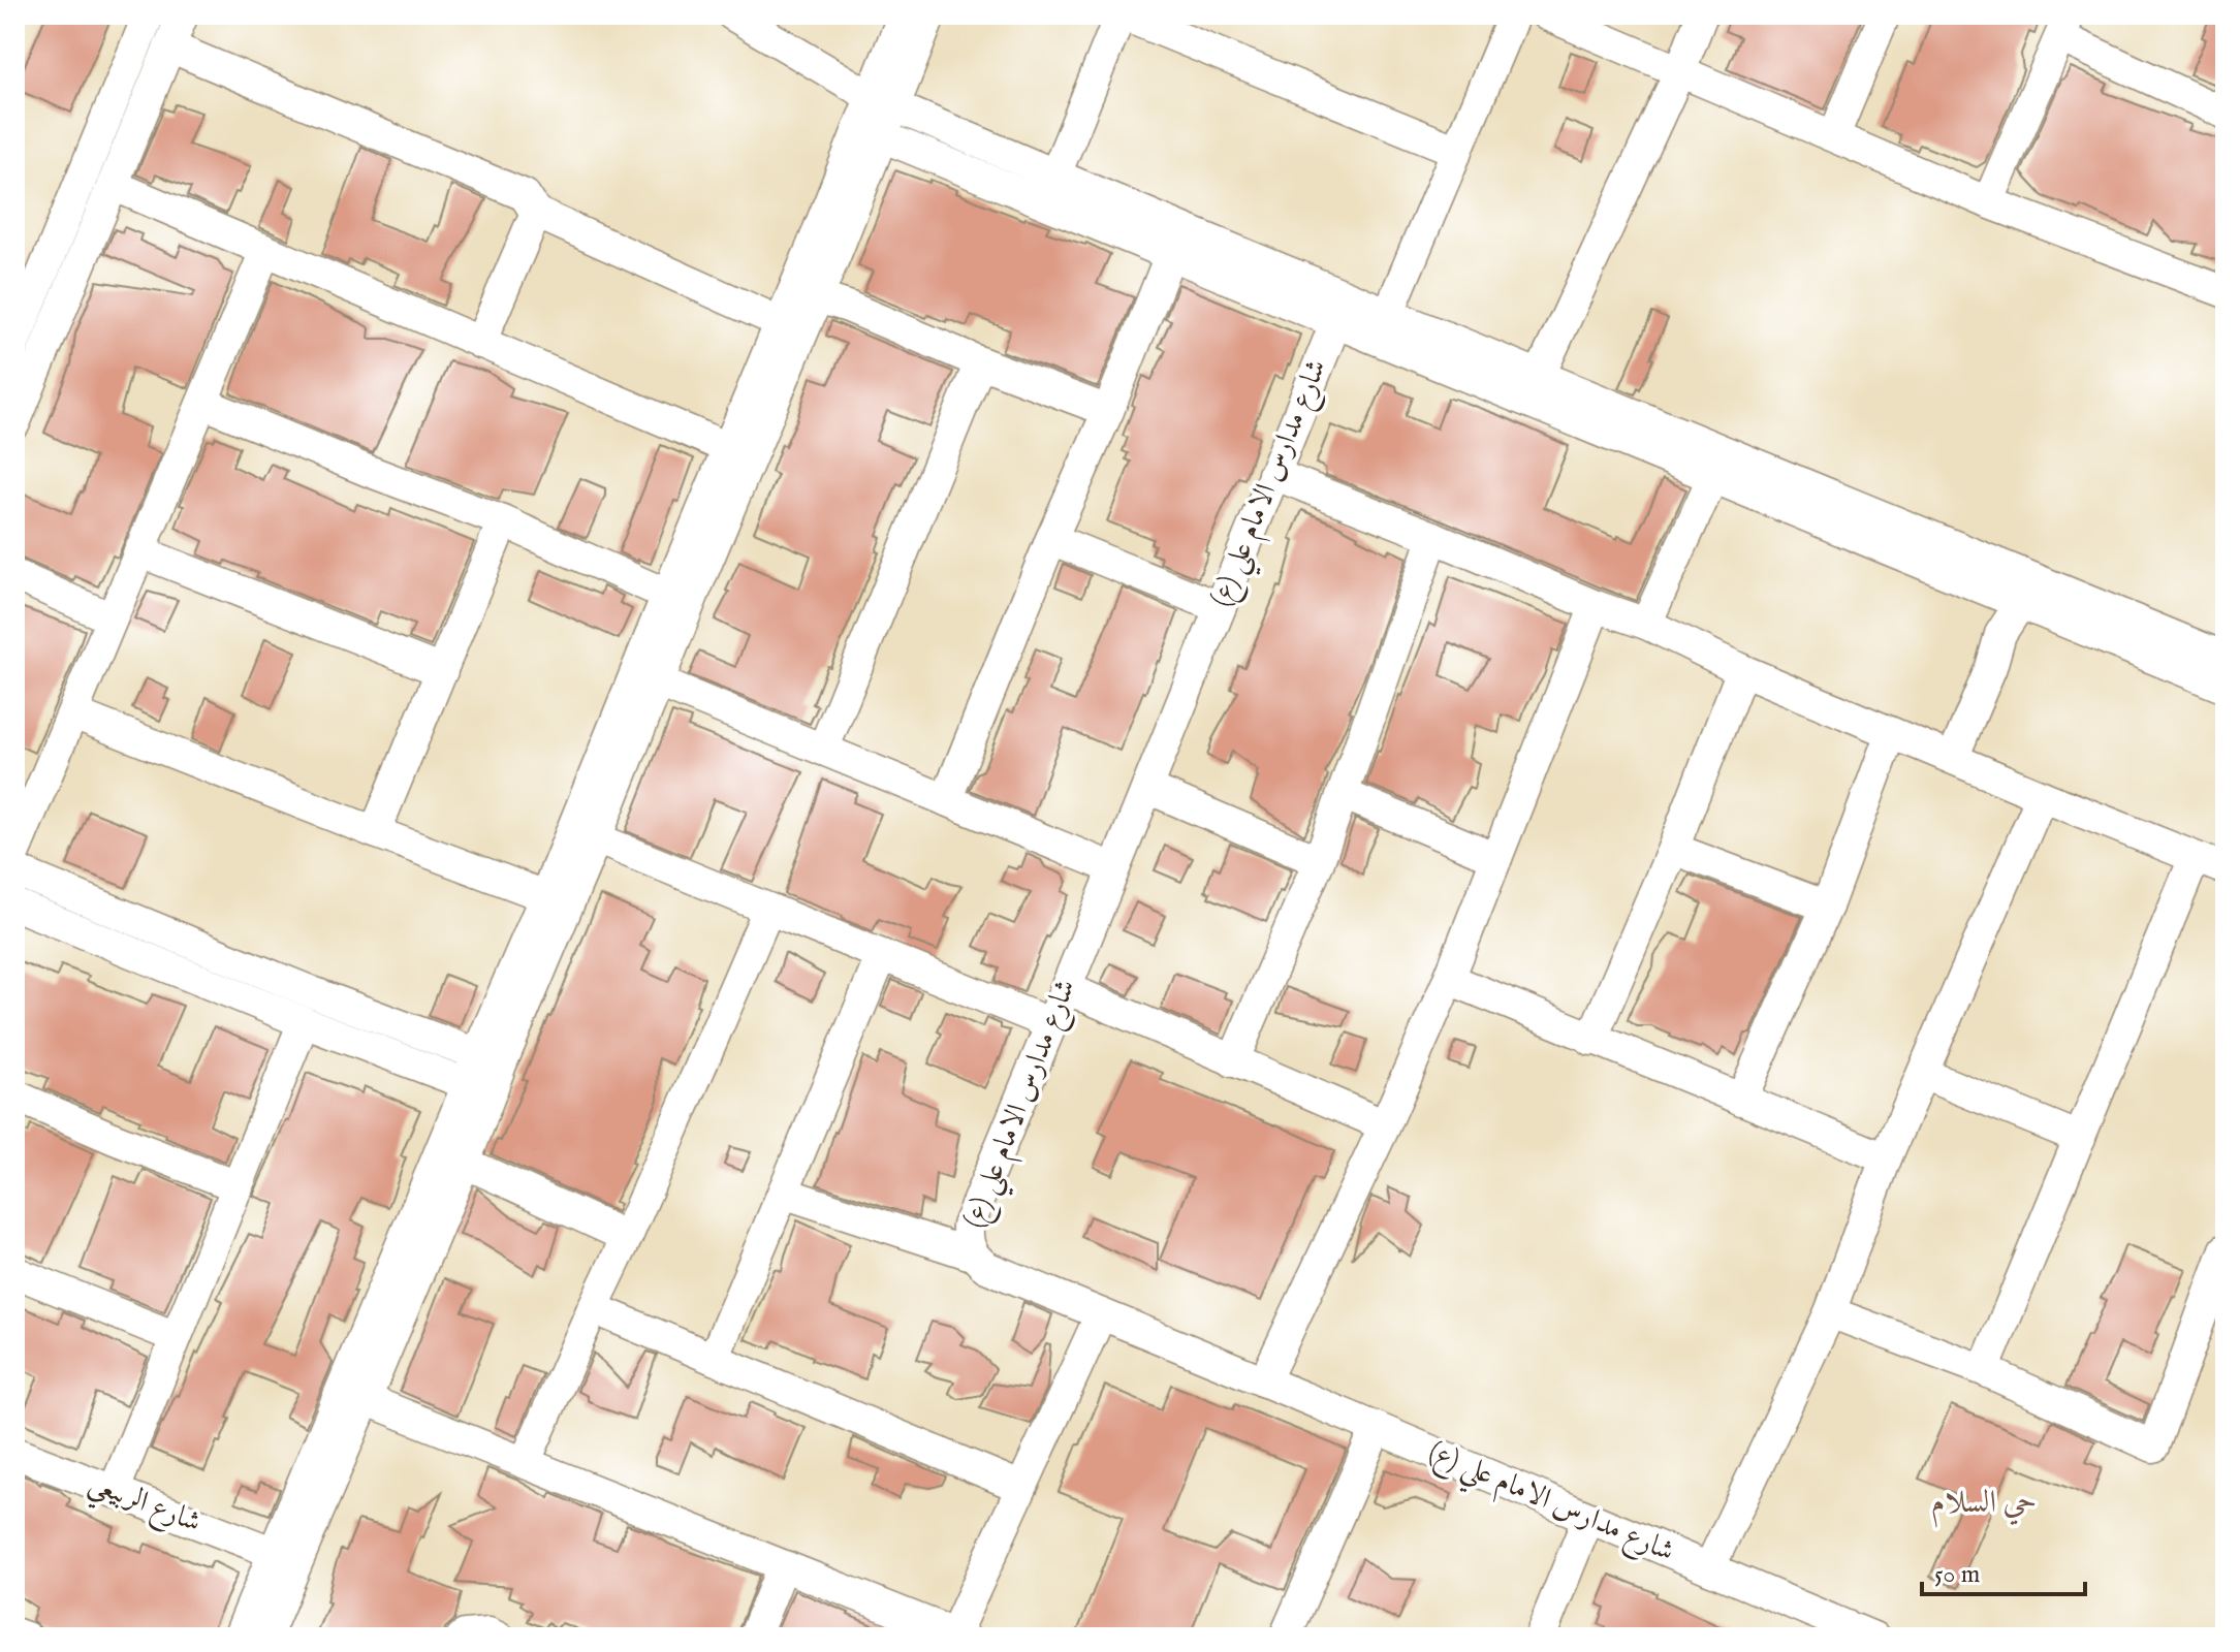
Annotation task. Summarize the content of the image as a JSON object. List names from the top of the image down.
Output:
{
  "streets": {
    "street": ["شارع مدارس الامام علي (ع)", "شارع الربيعي"]
  },
  "districts": ["حي السلام"],
  "scale_bar": "50 m"
}
